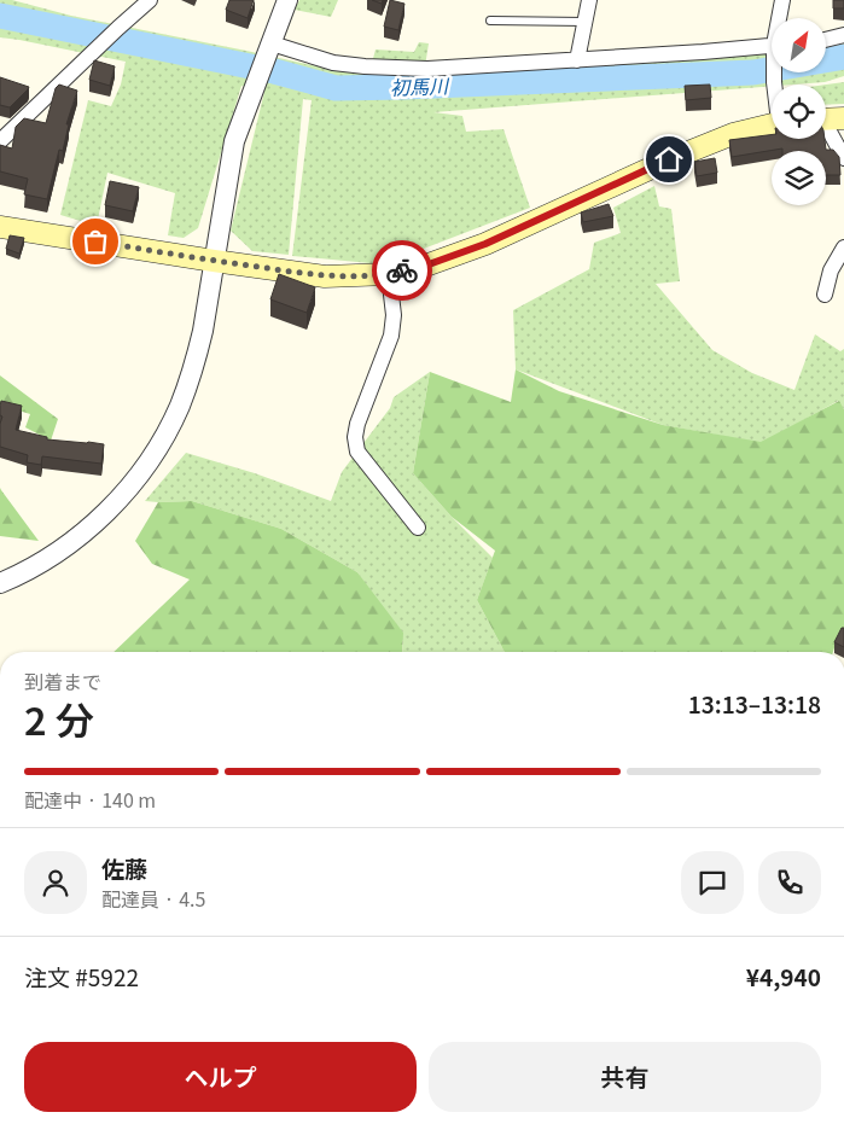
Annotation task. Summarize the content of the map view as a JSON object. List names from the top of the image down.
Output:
{
  "water": ["初馬川"],
  "north": "top right",
  "page": {
    "heading": ["2 分", "到着まで", "13:13–13:18"],
    "panel": [
      "佐藤",
      "配達員 · 4.5",
      "注文 #5922",
      "¥4,940"
    ],
    "bar": "配達中 · 140 m",
    "buttons": ["ヘルプ", "共有"]
  }
}
